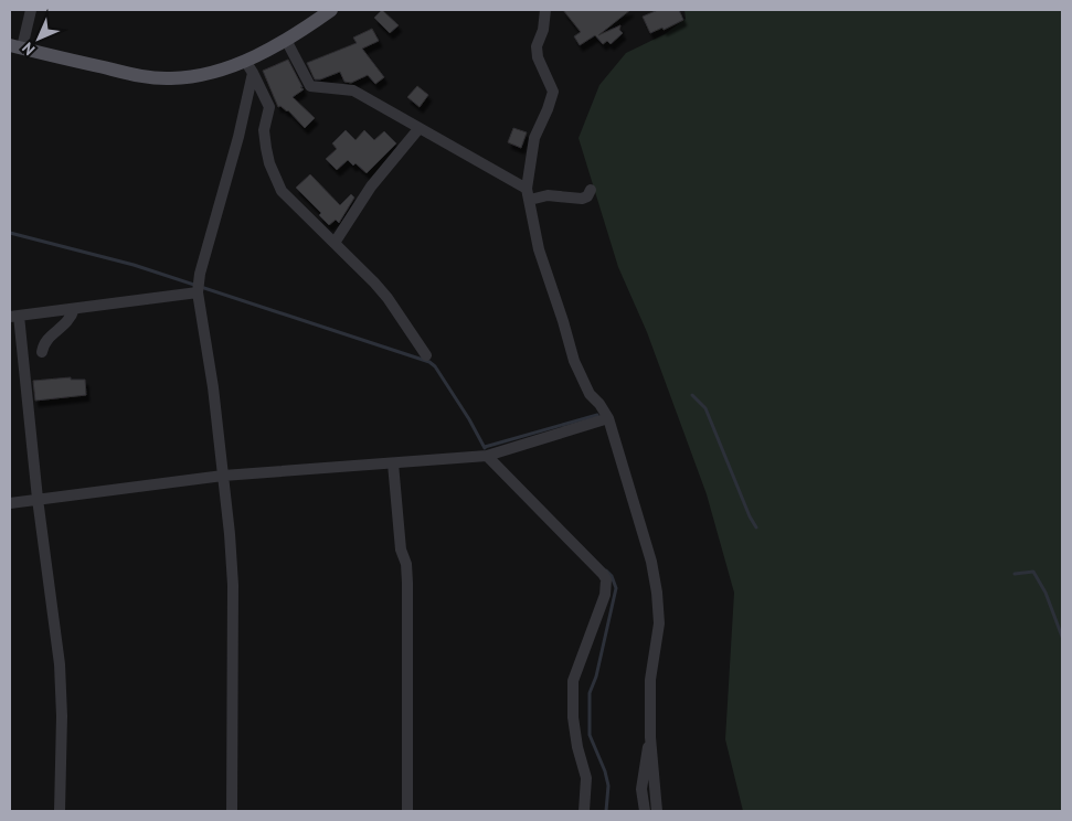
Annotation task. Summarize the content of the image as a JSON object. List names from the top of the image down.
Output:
{
  "north": "bottom left"
}
